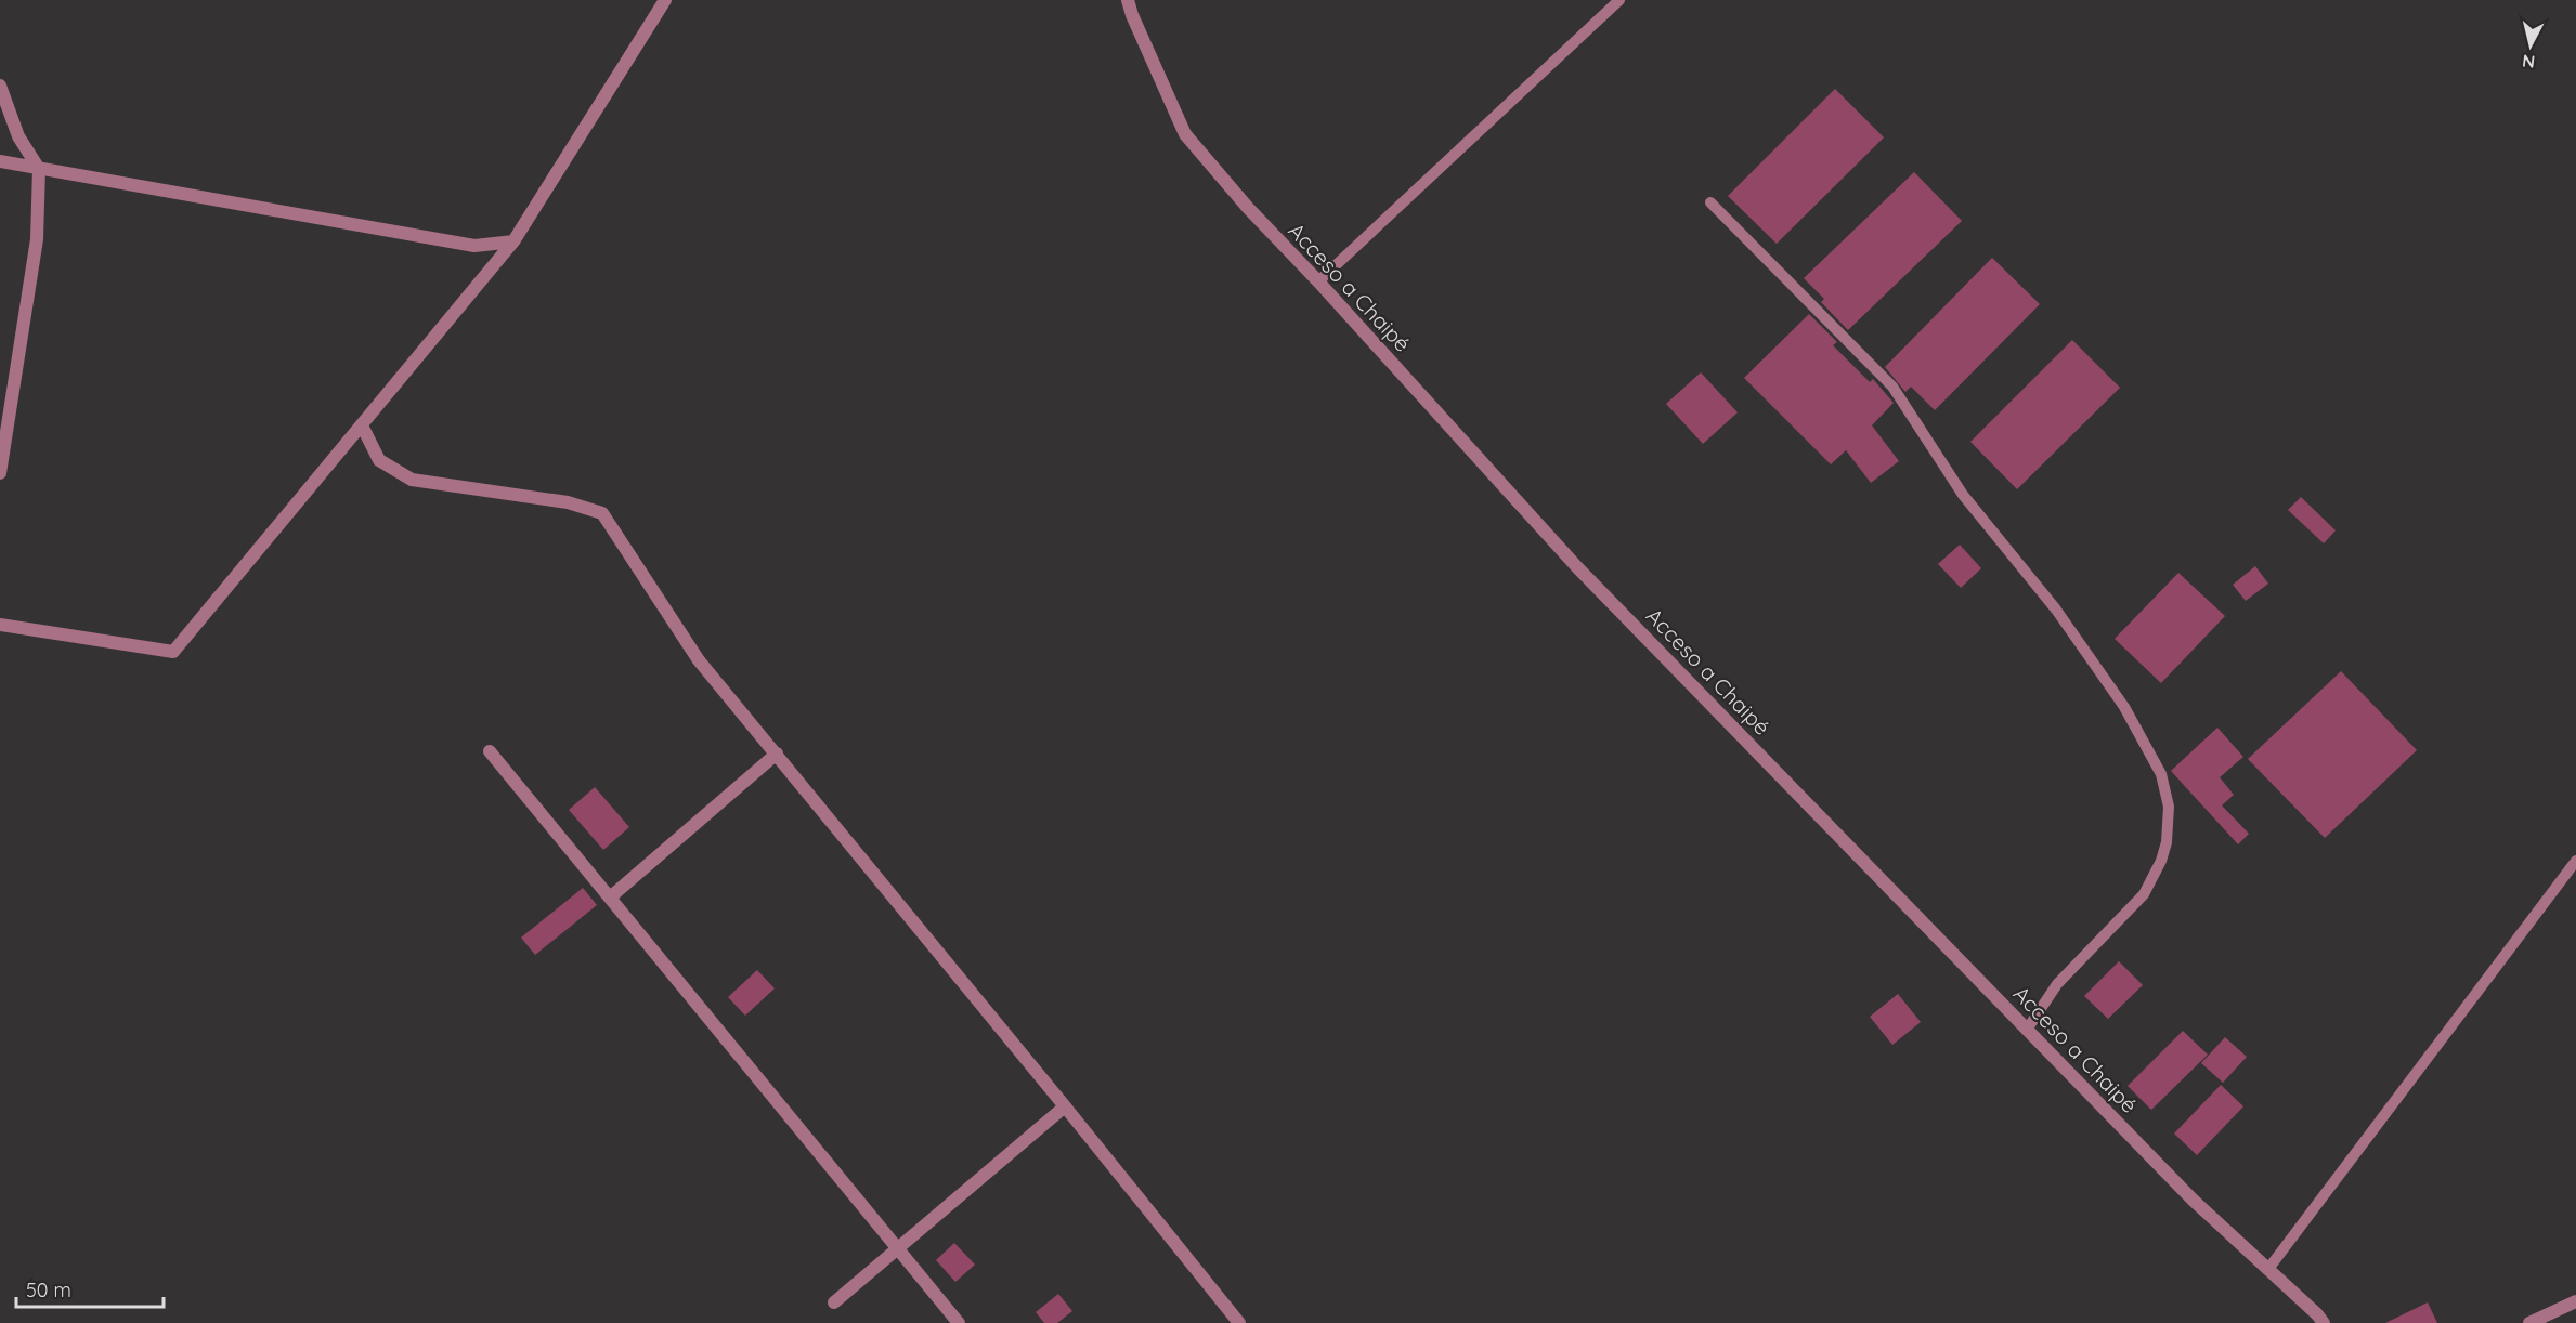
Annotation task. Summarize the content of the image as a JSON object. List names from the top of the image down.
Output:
{
  "streets": {
    "street": ["Acceso a Chaipé"]
  },
  "scale_bar": "50 m",
  "north": "bottom"
}
